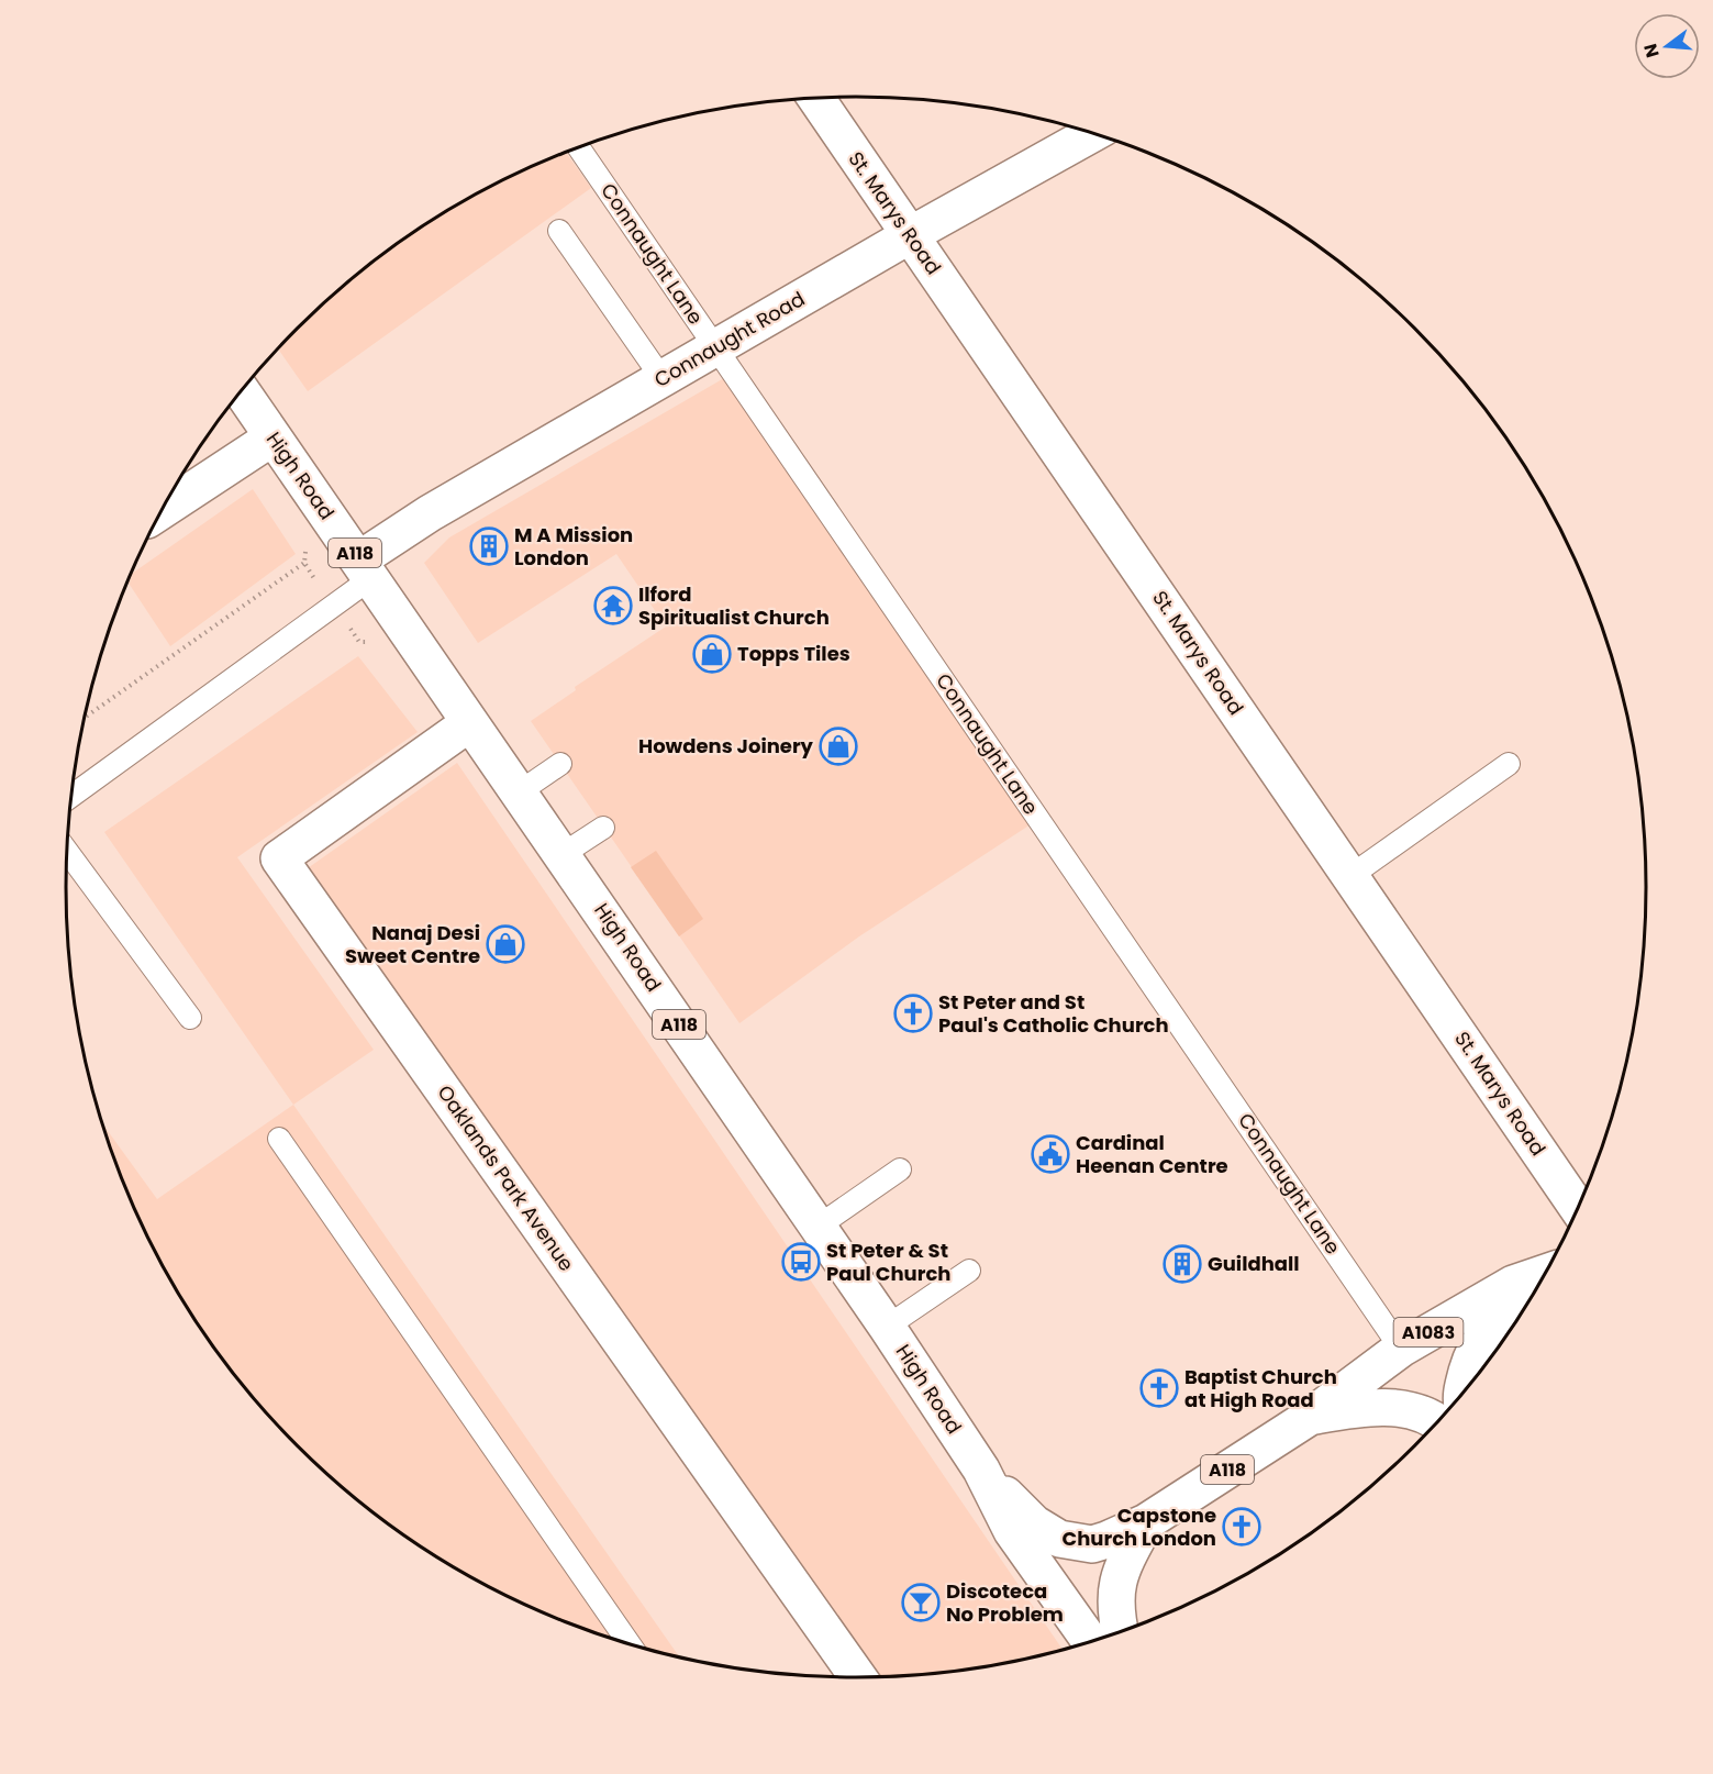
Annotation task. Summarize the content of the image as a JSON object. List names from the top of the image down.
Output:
{
  "streets": {
    "street": [
      "St. Marys Road",
      "Connaught Road",
      "High Road",
      "A118",
      "Oaklands Park Avenue",
      "A1083"
    ],
    "lane": ["Connaught Lane"]
  },
  "crossings": [
    ["St. Marys Road", "Connaught Road"],
    ["Connaught Lane", "Connaught Road"],
    ["Connaught Lane", "A1083"],
    ["Connaught Road", "High Road"],
    ["High Road", "A118"],
    ["High Road", "Oaklands Park Avenue"],
    ["A118", "A1083"]
  ],
  "places": {
    "building": ["M A Mission London", "Guildhall"],
    "temple": ["Ilford Spiritualist Church"],
    "shop": ["Topps Tiles", "Howdens Joinery", "Nanaj Desi Sweet Centre"],
    "church": ["St Peter and St Paul's Catholic Church", "Baptist Church at High Road", "Capstone Church London"],
    "public building": ["Cardinal Heenan Centre"],
    "bus stop": ["St Peter & St Paul Church"],
    "bar": ["Discoteca No Problem"]
  },
  "north": "left"
}
